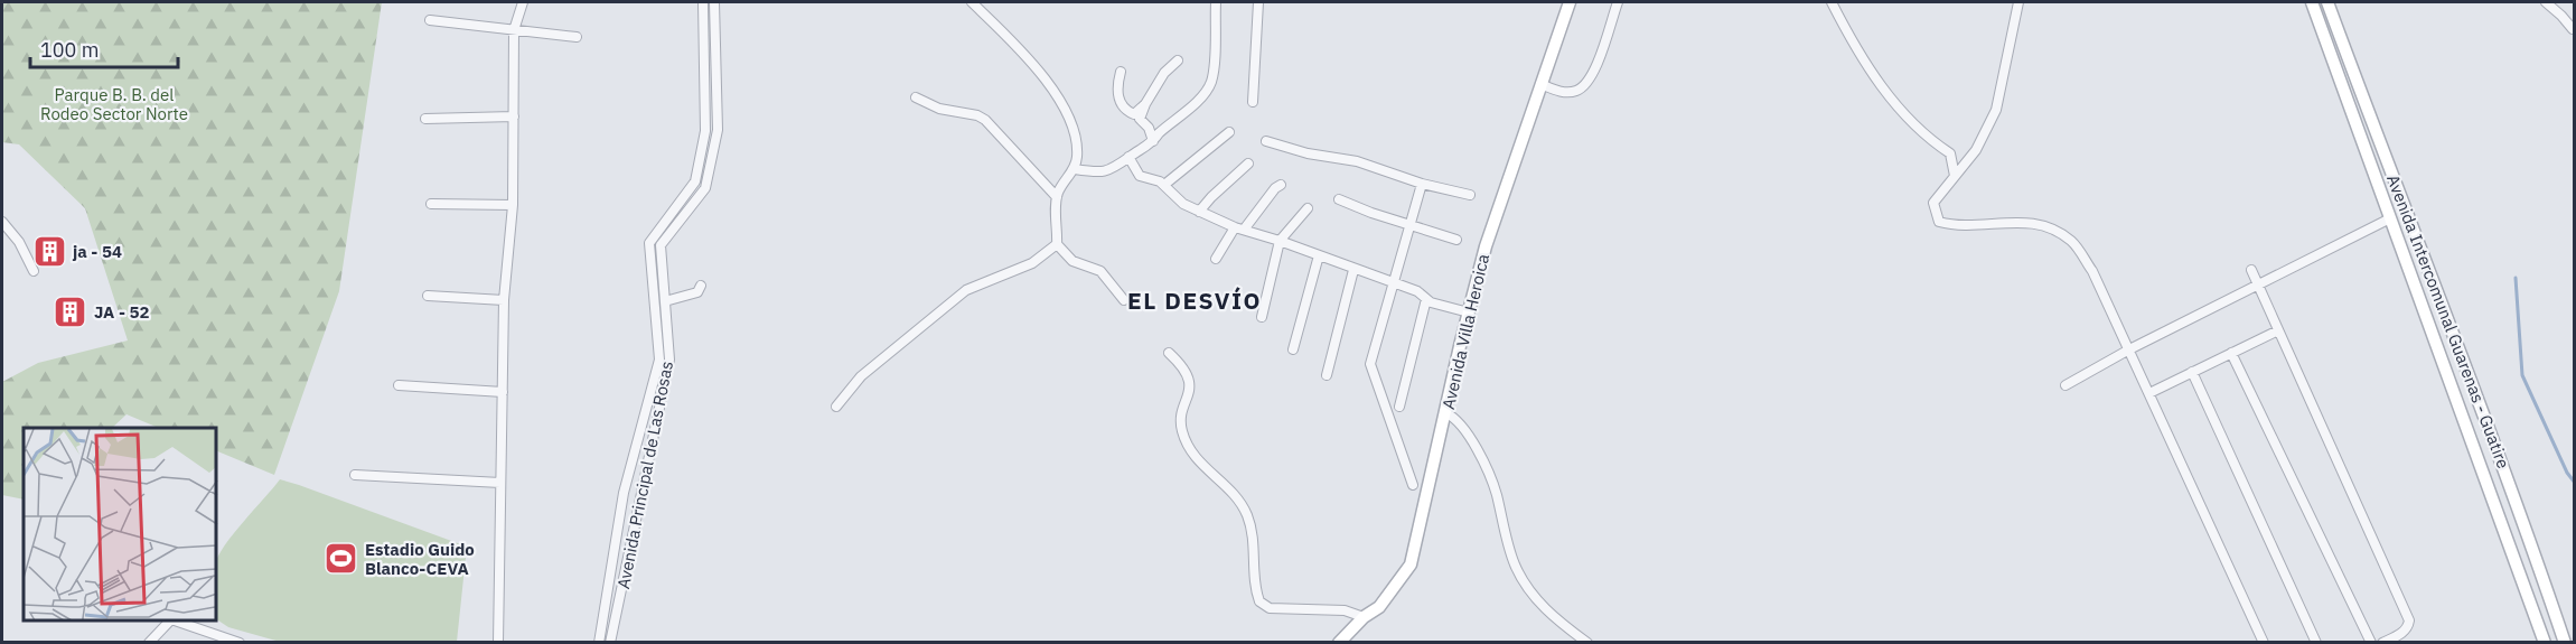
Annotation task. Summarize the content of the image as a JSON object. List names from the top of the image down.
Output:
{
  "streets": {
    "main road": ["Avenida Intercomunal Guarenas - Guatire", "Avenida Villa Heroica"],
    "street": ["Avenida Principal de Las Rosas"]
  },
  "districts": ["EL DESVÍO"],
  "parks": ["Parque B. B. del Rodeo Sector Norte"],
  "places": {
    "building": ["ja - 54", "JA - 52"],
    "sports": ["Estadio Guido Blanco-CEVA"]
  },
  "scale_bar": "100 m"
}
